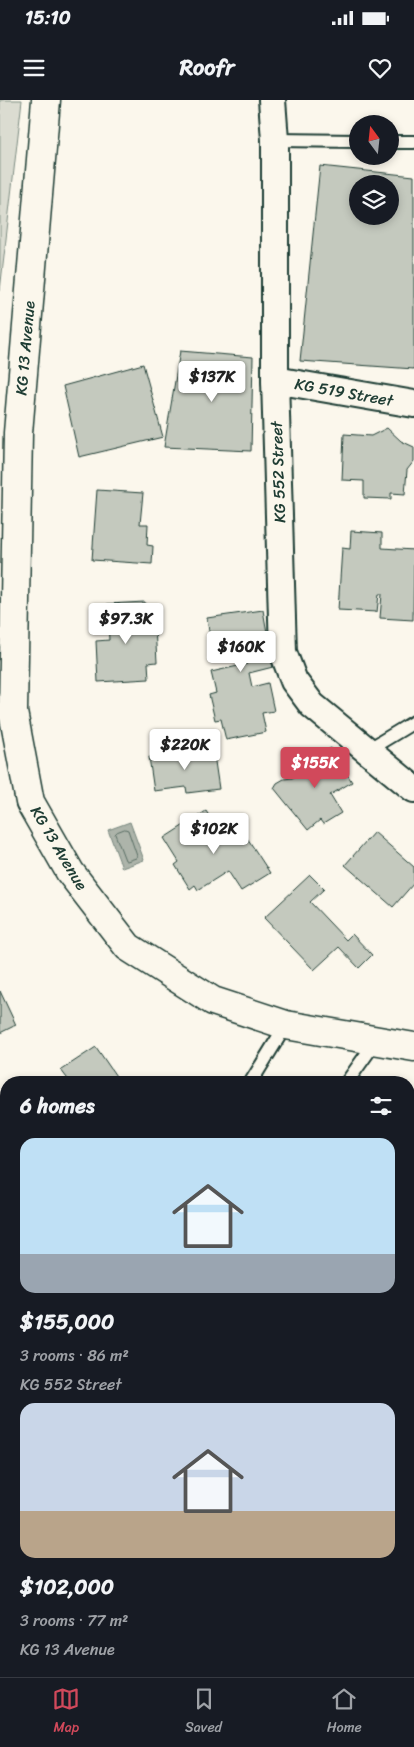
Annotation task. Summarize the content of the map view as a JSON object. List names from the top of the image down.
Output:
{
  "streets": {
    "street": ["KG 13 Avenue", "KG 519 Street", "KG 552 Street"]
  },
  "crossings": [
    ["KG 519 Street", "KG 552 Street"]
  ],
  "north": "top",
  "page": {
    "status": "15:10",
    "header": "Roofr",
    "price": [
      "$137K",
      "$97.3K",
      "$160K",
      "$220K",
      "$155K",
      "$102K"
    ],
    "heading": "6 homes",
    "list": [
      {
        "name": "$155,000",
        "note": "3 rooms · 86 m² · KG 552 Street"
      },
      {
        "name": "$102,000",
        "note": "3 rooms · 77 m² · KG 13 Avenue"
      }
    ],
    "tabs": ["Map", "Saved", "Home"]
  }
}
